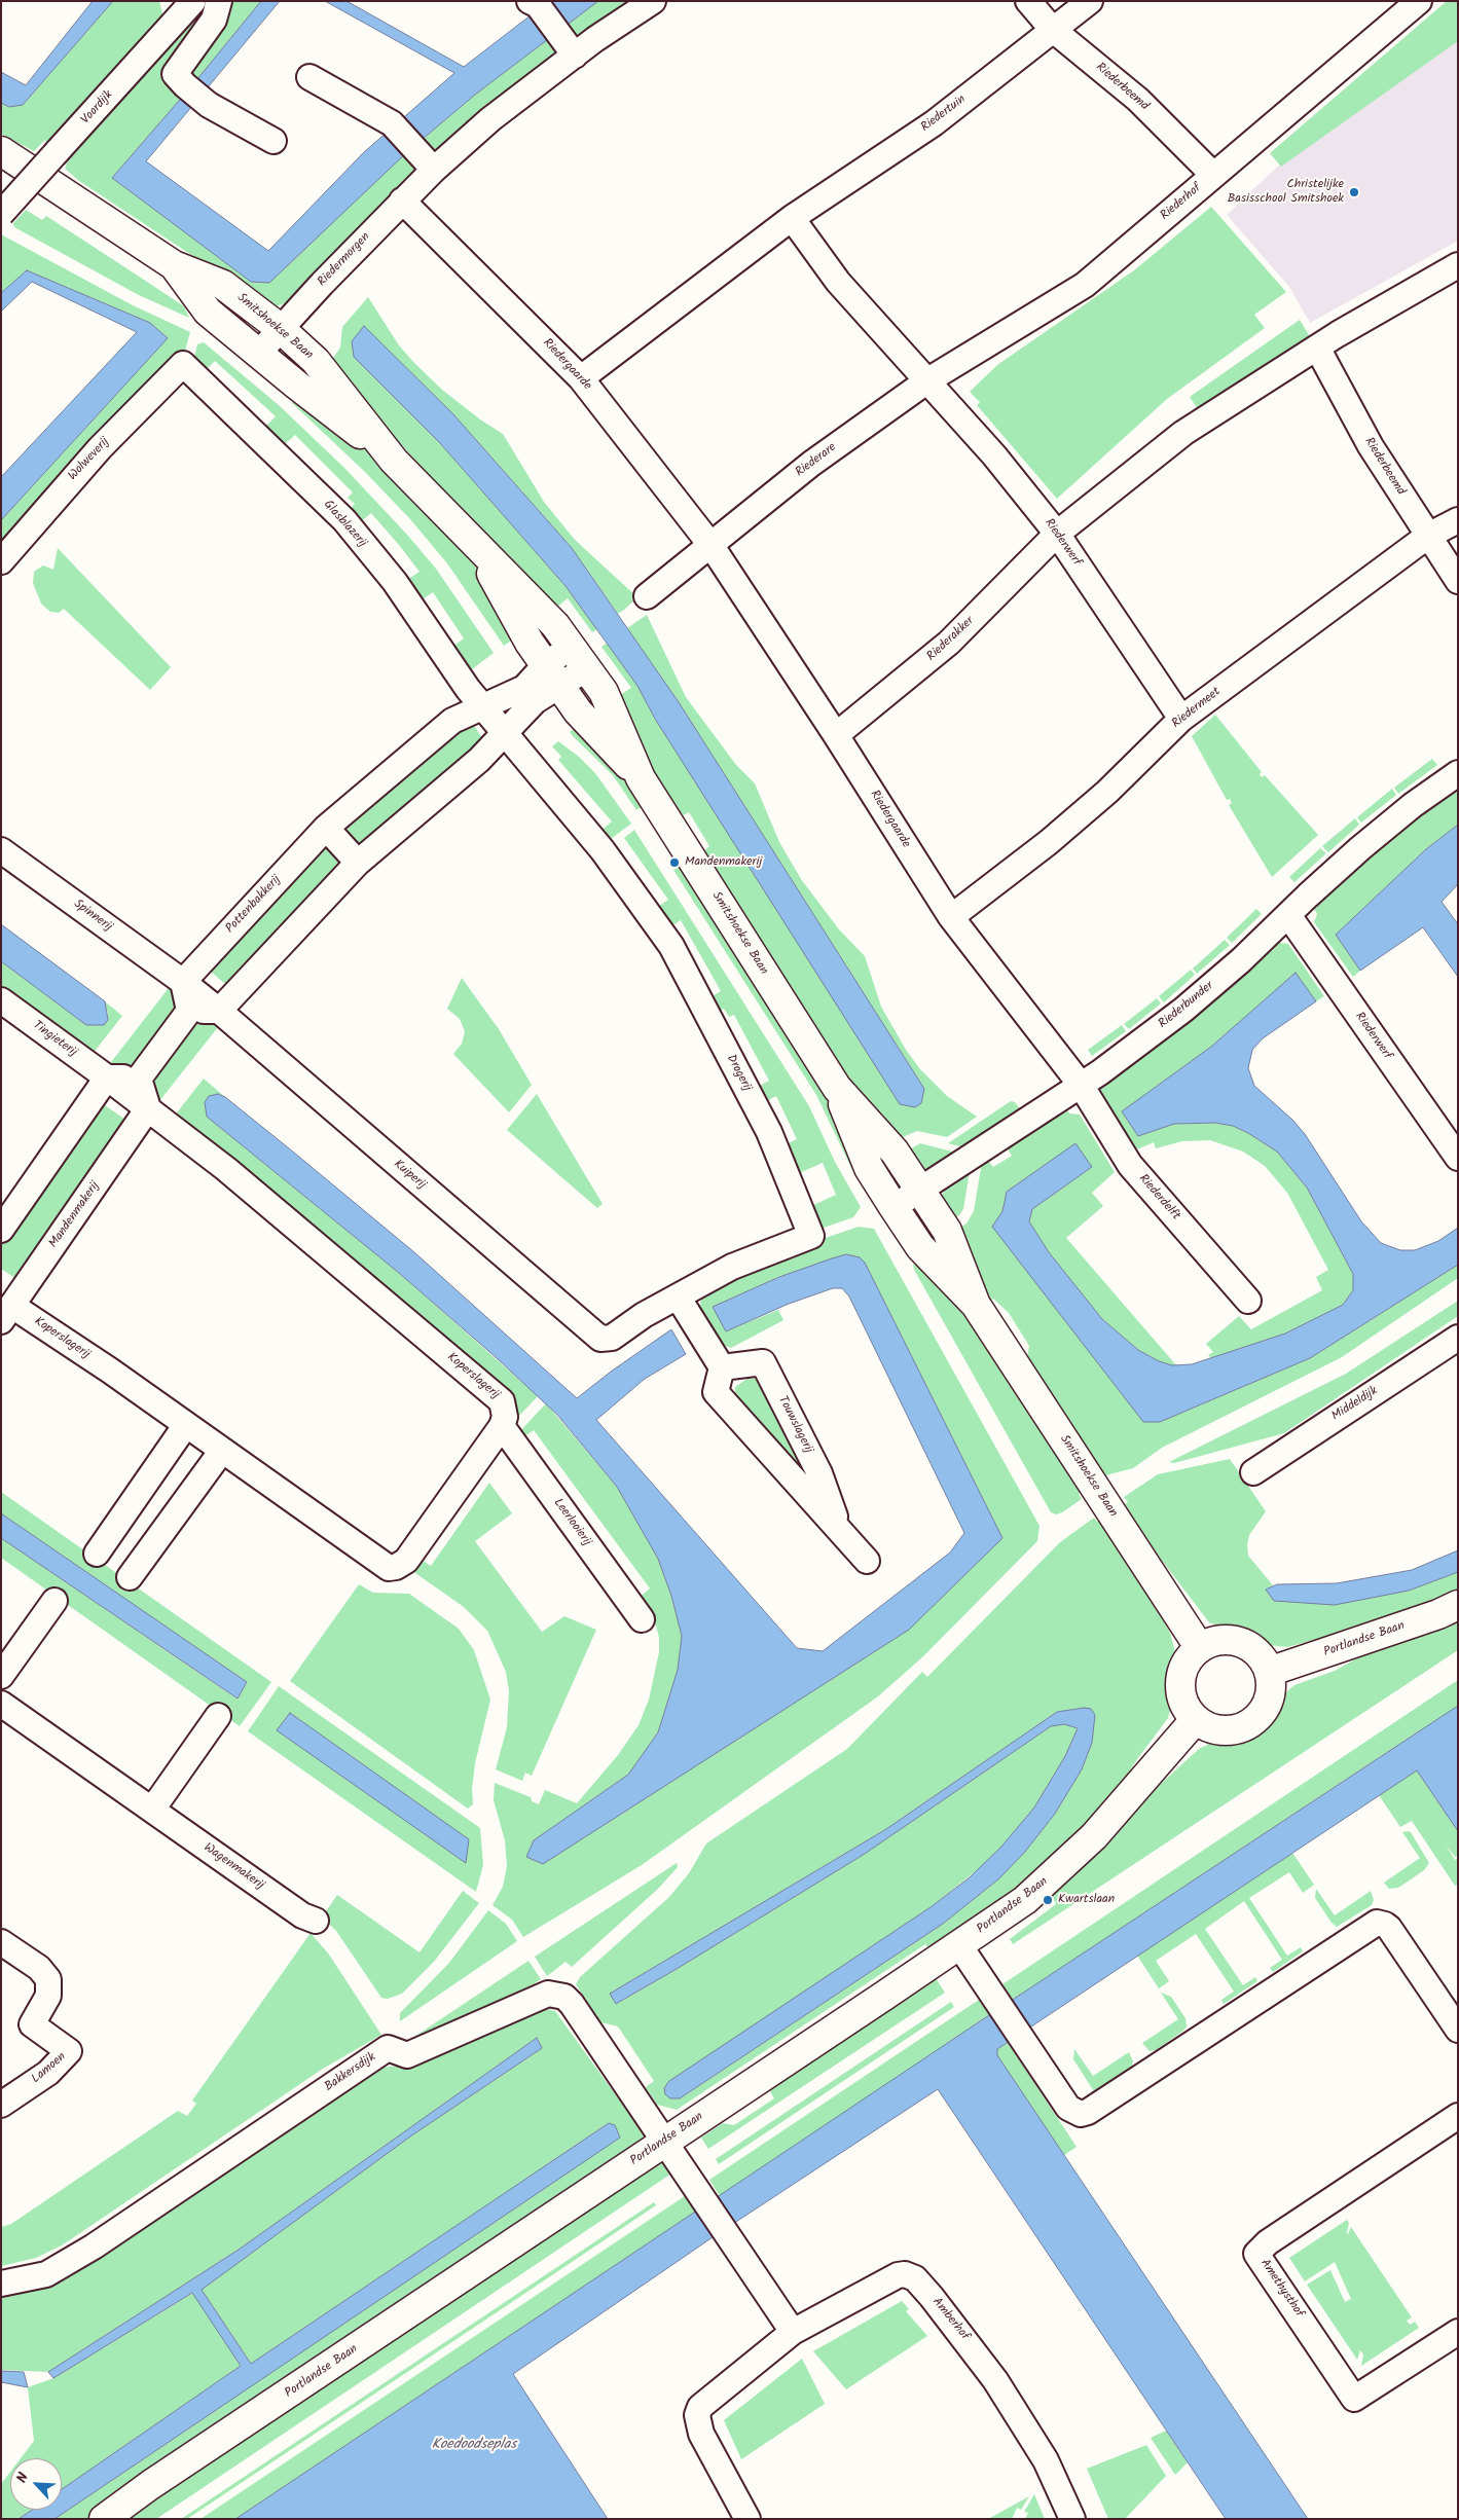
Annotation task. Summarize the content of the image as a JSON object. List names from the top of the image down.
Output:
{
  "streets": {
    "street": [
      "Riederbeemd",
      "Voordijk",
      "Riedertuin",
      "Riederhof",
      "Riedermorgen",
      "Smitshoekse Baan",
      "Riedergaarde",
      "Wolweverij",
      "Riederare",
      "Glasblazerij",
      "Riederwerf",
      "Riederakker",
      "Riedermeet",
      "Pottenbakkerij",
      "Spinnerij",
      "Riederbunder",
      "Tingieterij",
      "Drogerij",
      "Kuiperij",
      "Riederdelft",
      "Mandenmakerij",
      "Koperslagerij",
      "Middeldijk",
      "Touwslagerij",
      "Leerlooierij",
      "Portlandse Baan",
      "Wagenmakerij",
      "Lamoen",
      "Bakkersdijk",
      "Amethysthof",
      "Amberhof"
    ]
  },
  "crossings": [
    ["Riederbeemd", "Riedertuin"],
    ["Riederbeemd", "Riederhof"],
    ["Riederbeemd", "Riedermeet"],
    ["Riedertuin", "Riedergaarde"],
    ["Riederhof", "Riederare"],
    ["Riederhof", "Riederwerf"],
    ["Riedermorgen", "Smitshoekse Baan"],
    ["Riedermorgen", "Riedergaarde"],
    ["Smitshoekse Baan", "Pottenbakkerij"],
    ["Smitshoekse Baan", "Riederbunder"],
    ["Smitshoekse Baan", "Portlandse Baan"],
    ["Riedergaarde", "Riederare"],
    ["Riedergaarde", "Riederakker"],
    ["Riedergaarde", "Riedermeet"],
    ["Riedergaarde", "Riederbunder"],
    ["Riedergaarde", "Riederdelft"],
    ["Wolweverij", "Glasblazerij"],
    ["Riederare", "Riederwerf"],
    ["Glasblazerij", "Pottenbakkerij"],
    ["Riederwerf", "Riederakker"],
    ["Riederwerf", "Riedermeet"],
    ["Riederwerf", "Riederbunder"],
    ["Pottenbakkerij", "Spinnerij"],
    ["Pottenbakkerij", "Drogerij"],
    ["Pottenbakkerij", "Kuiperij"],
    ["Riederbunder", "Riederdelft"],
    ["Drogerij", "Kuiperij"],
    ["Mandenmakerij", "Koperslagerij"],
    ["Koperslagerij", "Leerlooierij"],
    ["Portlandse Baan", "Bakkersdijk"]
  ],
  "water": ["Koedoodseplas"],
  "places": ["Christelijke Basisschool Smitshoek", "Mandenmakerij", "Kwartslaan"],
  "north": "top left"
}
